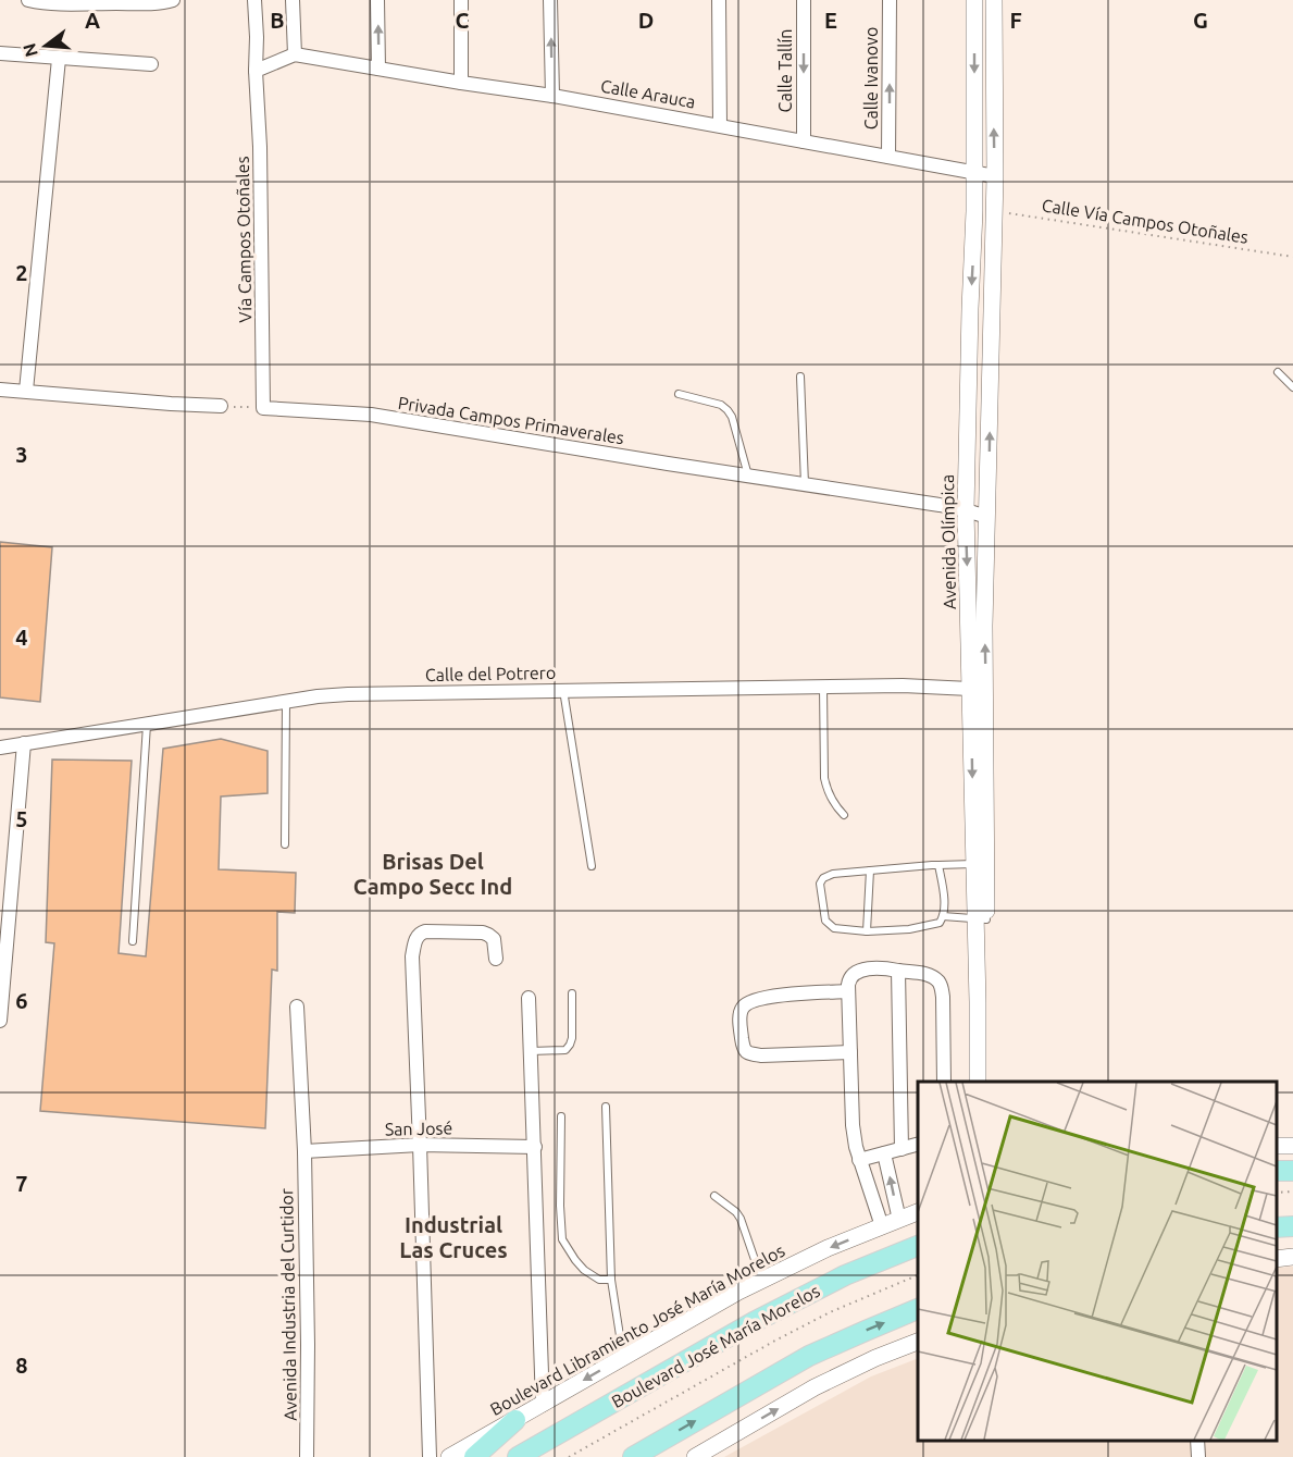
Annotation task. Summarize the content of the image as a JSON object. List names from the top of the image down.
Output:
{
  "streets": {
    "main road": ["Boulevard José María Morelos"],
    "street": [
      "Calle Tallín",
      "Calle Ivanovo",
      "Calle Arauca",
      "Vía Campos Otoñales",
      "Privada Campos Primaverales",
      "Avenida Olímpica",
      "Calle del Potrero",
      "San José",
      "Avenida Industria del Curtidor",
      "Boulevard Libramiento José María Morelos"
    ],
    "path": ["Calle Vía Campos Otoñales"]
  },
  "crossings": [
    ["Calle Tallín", "Calle Arauca"],
    ["Calle Ivanovo", "Calle Arauca"],
    ["Calle Arauca", "Avenida Olímpica"],
    ["Calle Vía Campos Otoñales", "Avenida Olímpica"],
    ["Vía Campos Otoñales", "Privada Campos Primaverales"],
    ["Privada Campos Primaverales", "Avenida Olímpica"],
    ["Avenida Olímpica", "Calle del Potrero"],
    ["San José", "Avenida Industria del Curtidor"]
  ],
  "one_way": ["Calle Ivanovo"],
  "districts": ["Brisas Del Campo Secc Ind", "Industrial Las Cruces"],
  "north": "left",
  "grid": {
    "columns": [
      "A",
      "B",
      "C",
      "D",
      "E",
      "F",
      "G"
    ],
    "rows": [
      "2",
      "3",
      "4",
      "5",
      "6",
      "7",
      "8"
    ]
  }
}
